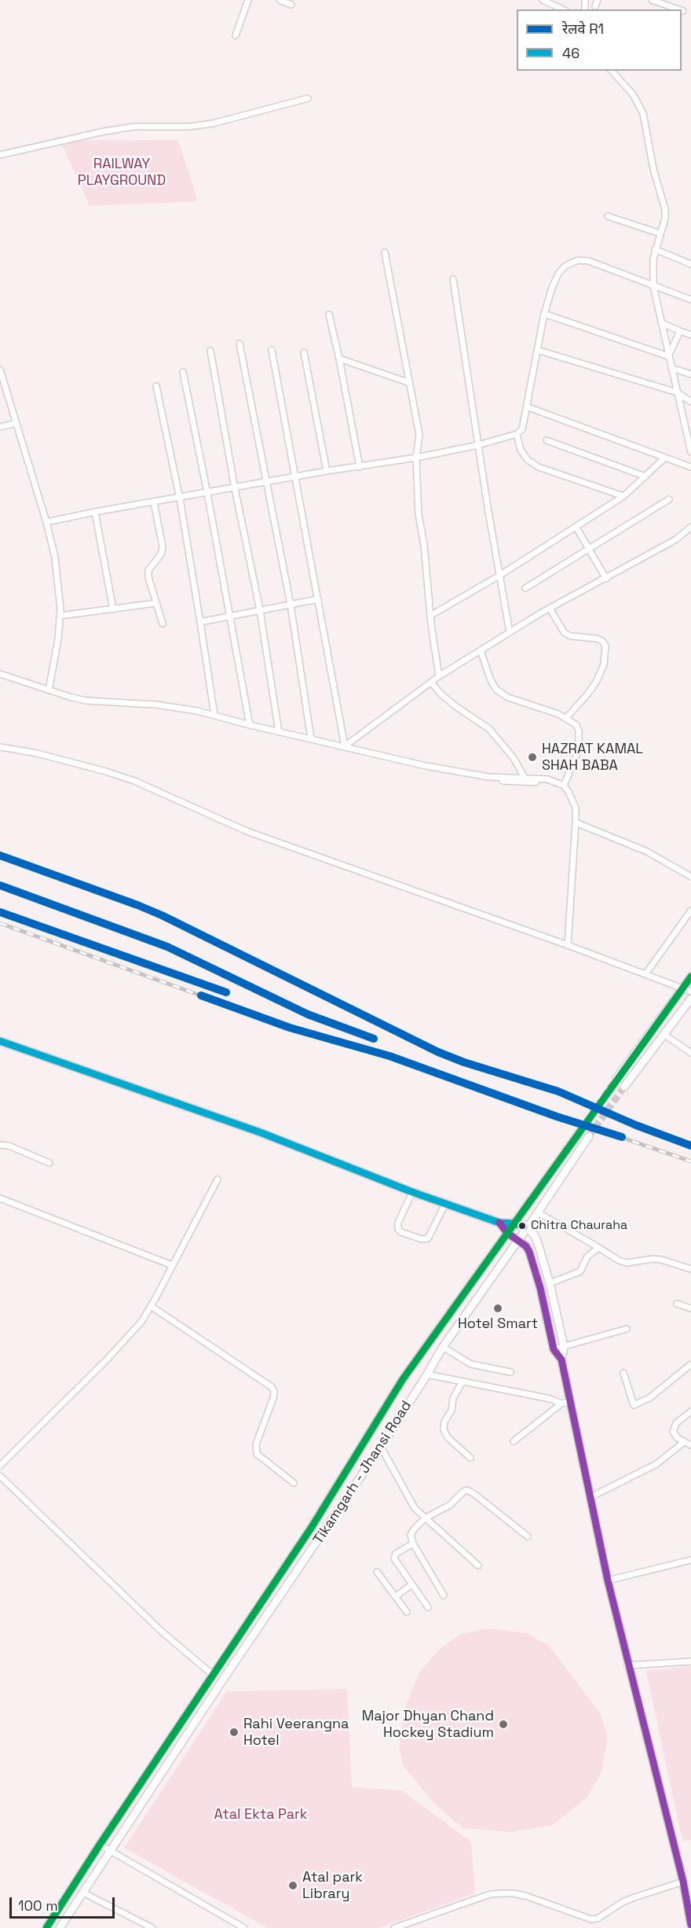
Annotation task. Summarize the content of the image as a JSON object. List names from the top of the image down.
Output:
{
  "streets": {
    "street": ["Tikamgarh - Jhansi Road"]
  },
  "parks": ["RAILWAY PLAYGROUND", "Atal Ekta Park"],
  "places": [
    "HAZRAT KAMAL SHAH BABA",
    "Chitra Chauraha",
    "Hotel Smart",
    "Major Dhyan Chand Hockey Stadium",
    "Rahi Veerangna Hotel",
    "Atal park Library"
  ],
  "lines": ["rail line R1", "transit line 46"],
  "legend": ["रेलवे R1", "46"],
  "scale_bar": "100 m"
}
